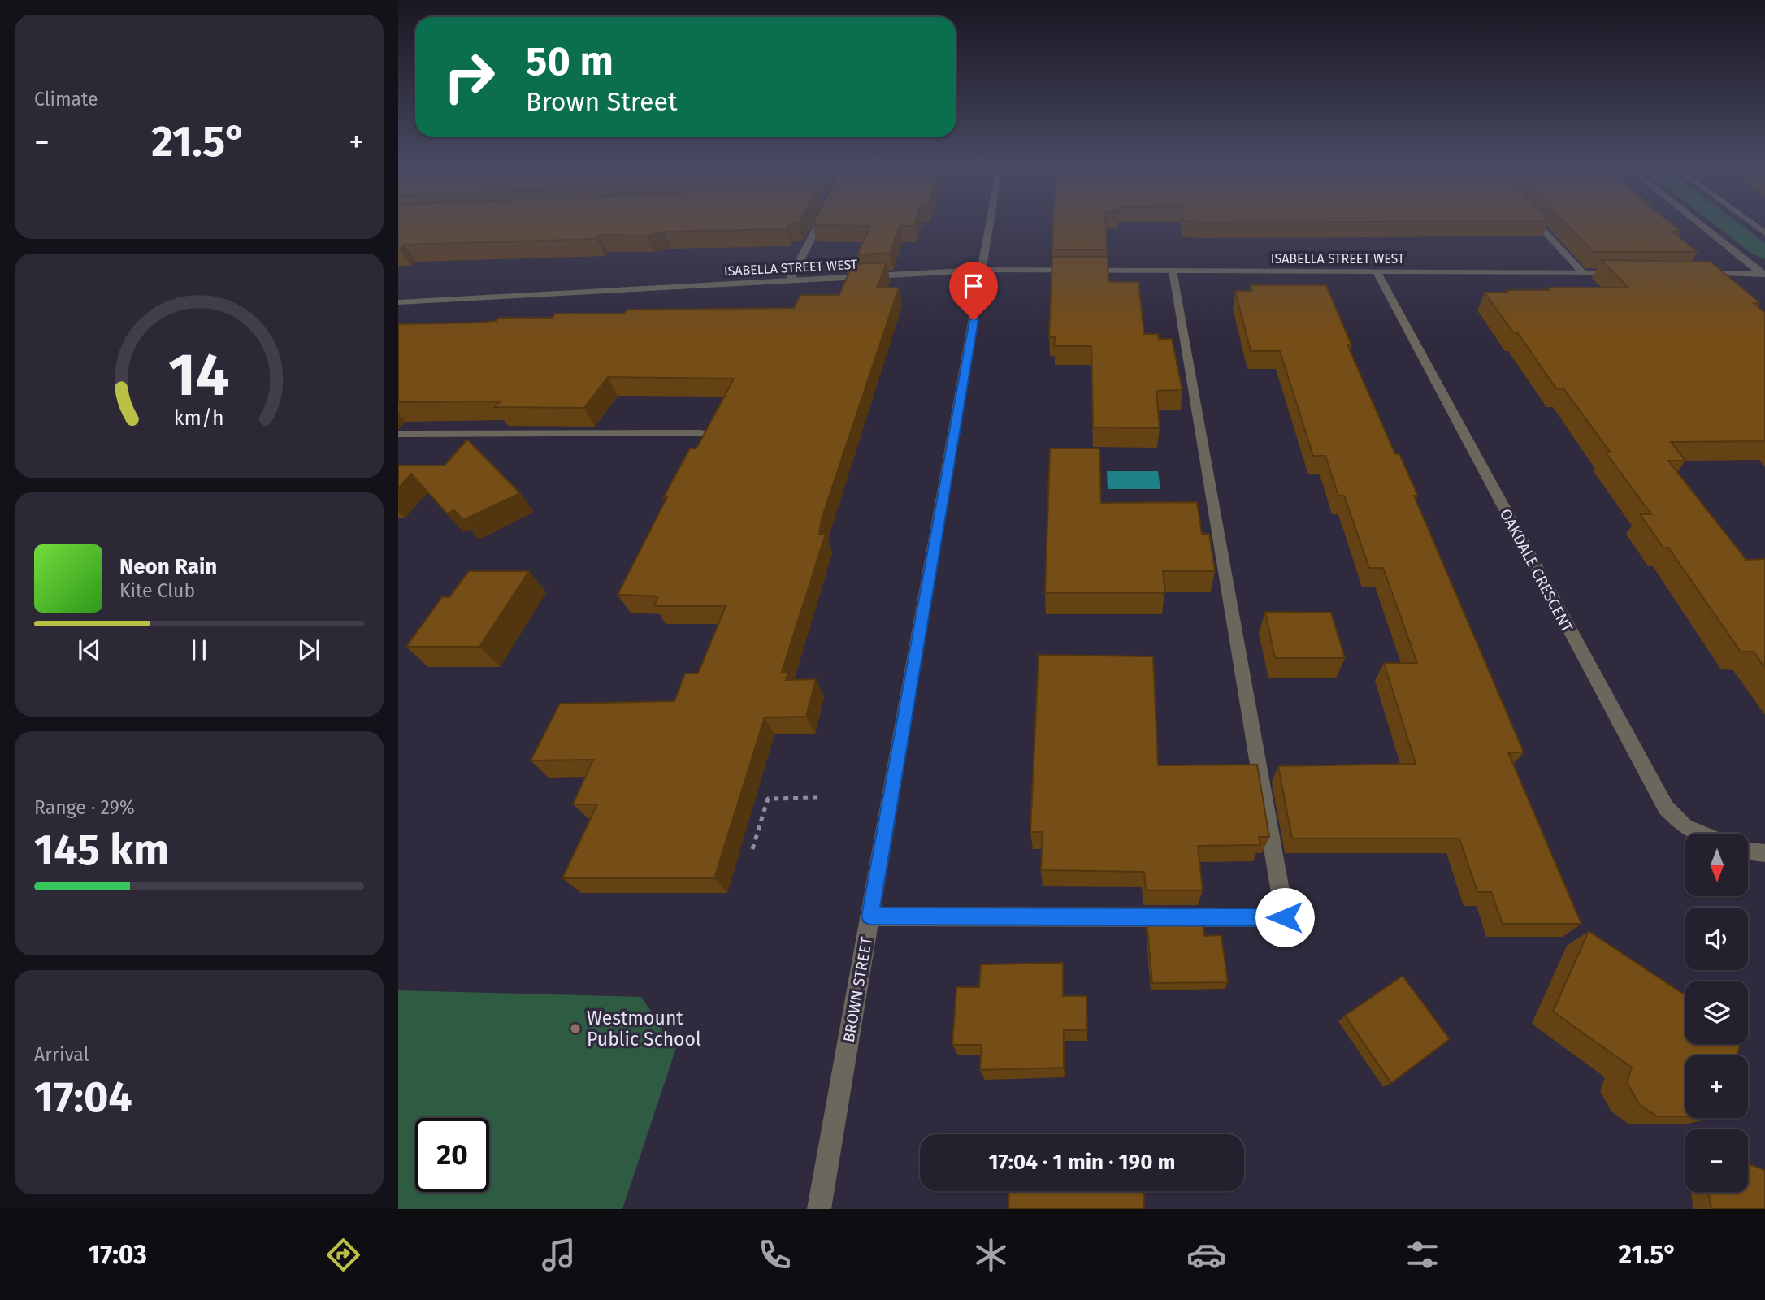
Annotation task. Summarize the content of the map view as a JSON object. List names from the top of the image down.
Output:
{
  "streets": {
    "street": ["ISABELLA STREET WEST", "OAKDALE CRESCENT", "BROWN STREET"]
  },
  "crossings": [
    ["ISABELLA STREET WEST", "OAKDALE CRESCENT"],
    ["ISABELLA STREET WEST", "BROWN STREET"]
  ],
  "places": ["Westmount Public School"],
  "north": "bottom",
  "page": {
    "tile": [
      "Climate",
      ["Range · 29%", "145 km"],
      ["Arrival", "17:04"]
    ],
    "turn": ["50 m", "Brown Street"],
    "heat": ["−", "21.5°", "+"],
    "song": ["Neon Rain", "Kite Club"],
    "map_buttons": ["+", "−"],
    "limit": "20",
    "trip": "17:04 · 1 min · 190 m",
    "tabs": ["17:03", "21.5°"],
    "gauge": ["14", "km/h"]
  }
}
